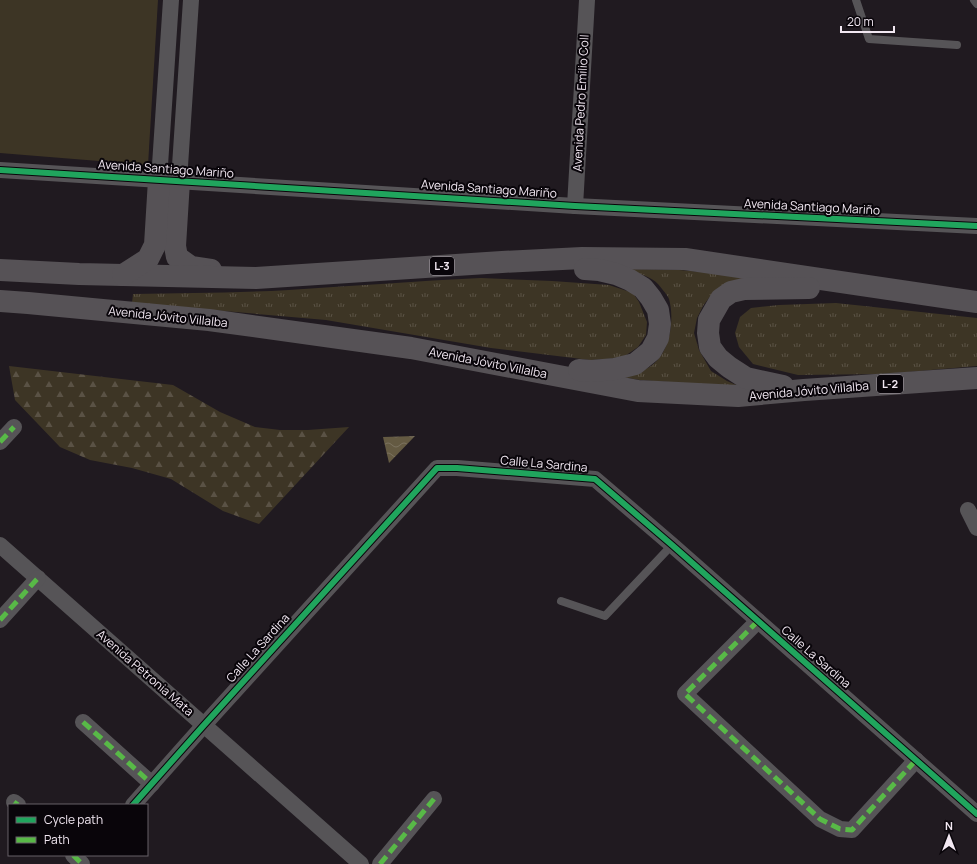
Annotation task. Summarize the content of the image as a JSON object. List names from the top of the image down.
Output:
{
  "streets": {
    "main road": ["L-3", "Avenida Jóvito Villalba", "L-2"],
    "street": [
      "Avenida Pedro Emilio Coll",
      "Avenida Santiago Mariño",
      "Calle La Sardina",
      "Avenida Petronia Mata"
    ]
  },
  "crossings": [
    ["Avenida Pedro Emilio Coll", "Avenida Santiago Mariño"],
    ["Calle La Sardina", "Avenida Petronia Mata"]
  ],
  "legend": ["Cycle path", "Path"],
  "scale_bar": "20 m",
  "north": "top"
}
